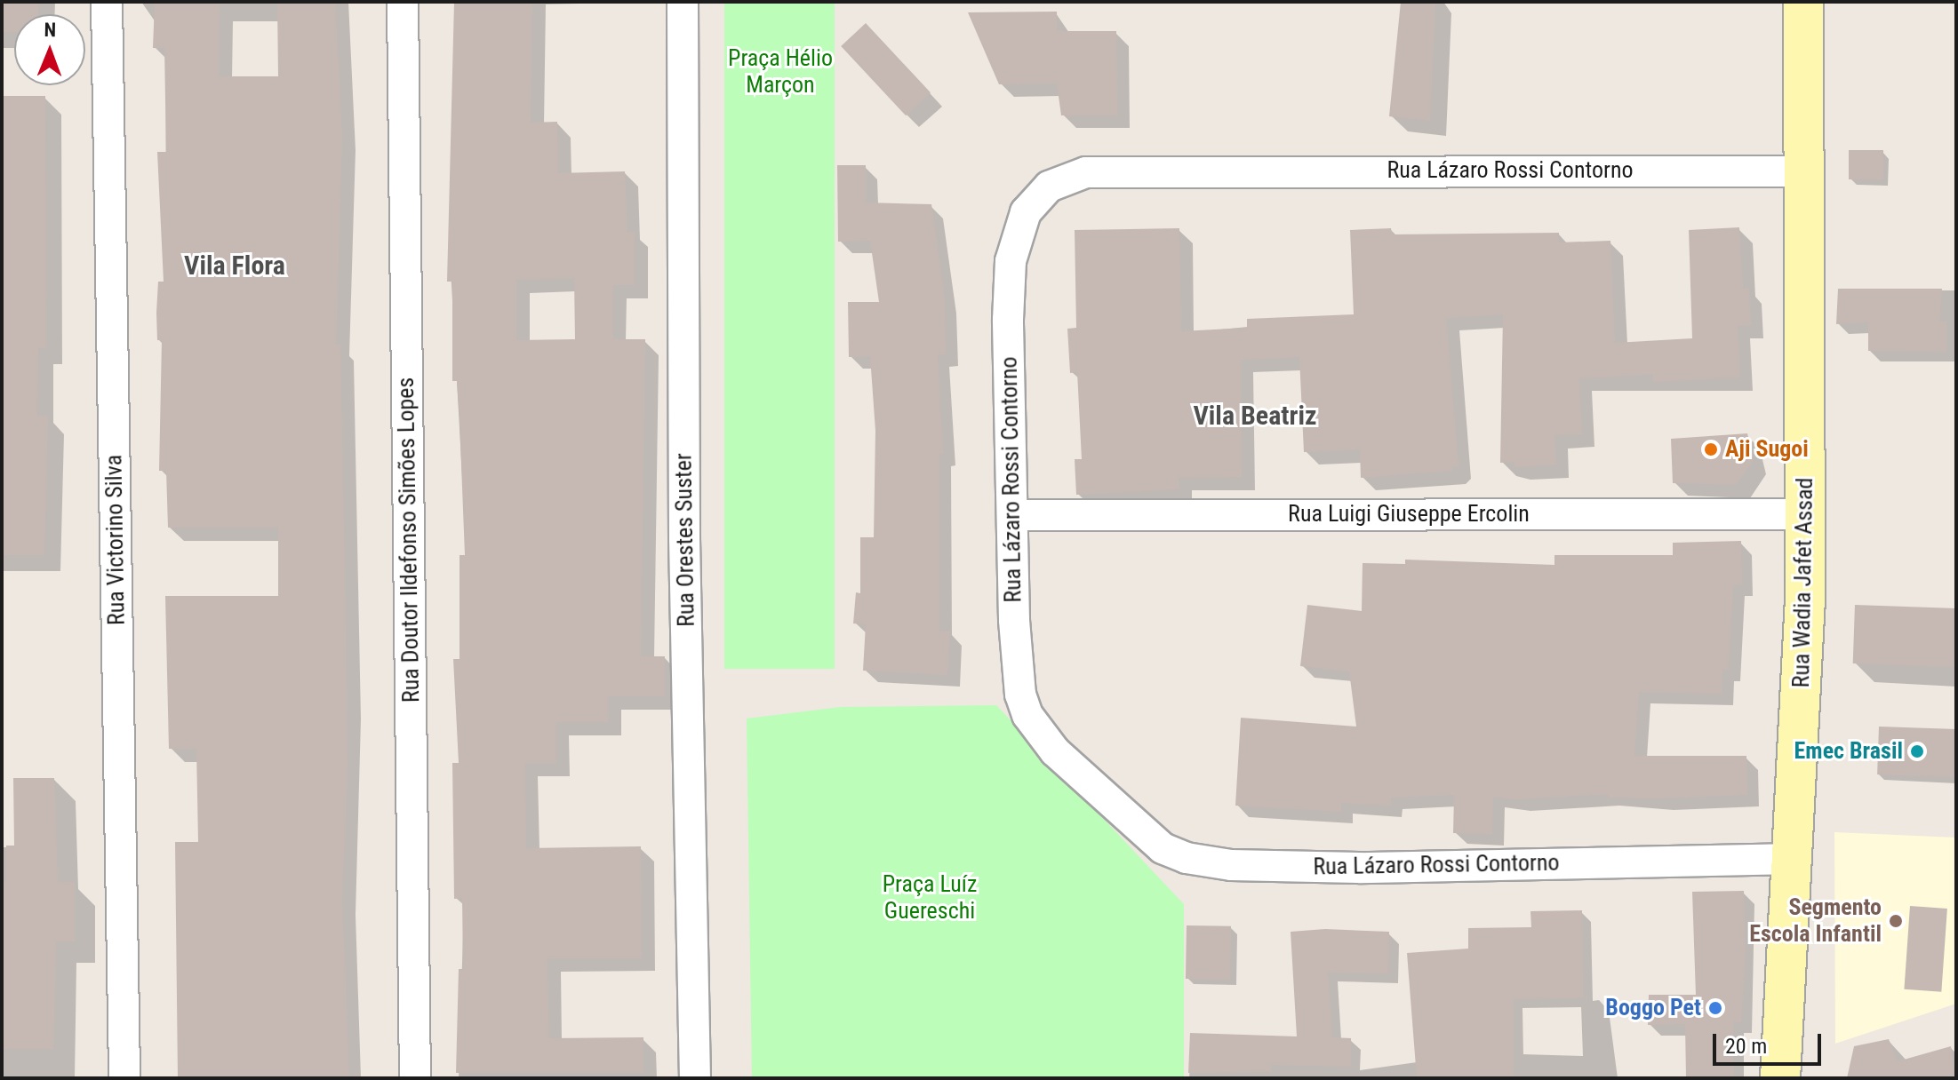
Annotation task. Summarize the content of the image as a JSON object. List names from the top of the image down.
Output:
{
  "streets": {
    "street": [
      "Rua Lázaro Rossi Contorno",
      "Rua Luigi Giuseppe Ercolin",
      "Rua Victorino Silva",
      "Rua Doutor Ildefonso Simões Lopes",
      "Rua Orestes Suster",
      "Rua Wadia Jafet Assad"
    ]
  },
  "crossings": [
    ["Rua Lázaro Rossi Contorno", "Rua Luigi Giuseppe Ercolin"],
    ["Rua Lázaro Rossi Contorno", "Rua Wadia Jafet Assad"],
    ["Rua Luigi Giuseppe Ercolin", "Rua Wadia Jafet Assad"]
  ],
  "districts": ["Vila Flora", "Vila Beatriz"],
  "parks": ["Praça Hélio Marçon", "Praça Luíz Guereschi"],
  "places": [
    "Aji Sugoi",
    "Emec Brasil",
    "Segmento Escola Infantil",
    "Boggo Pet"
  ],
  "scale_bar": "20 m",
  "north": "top"
}
